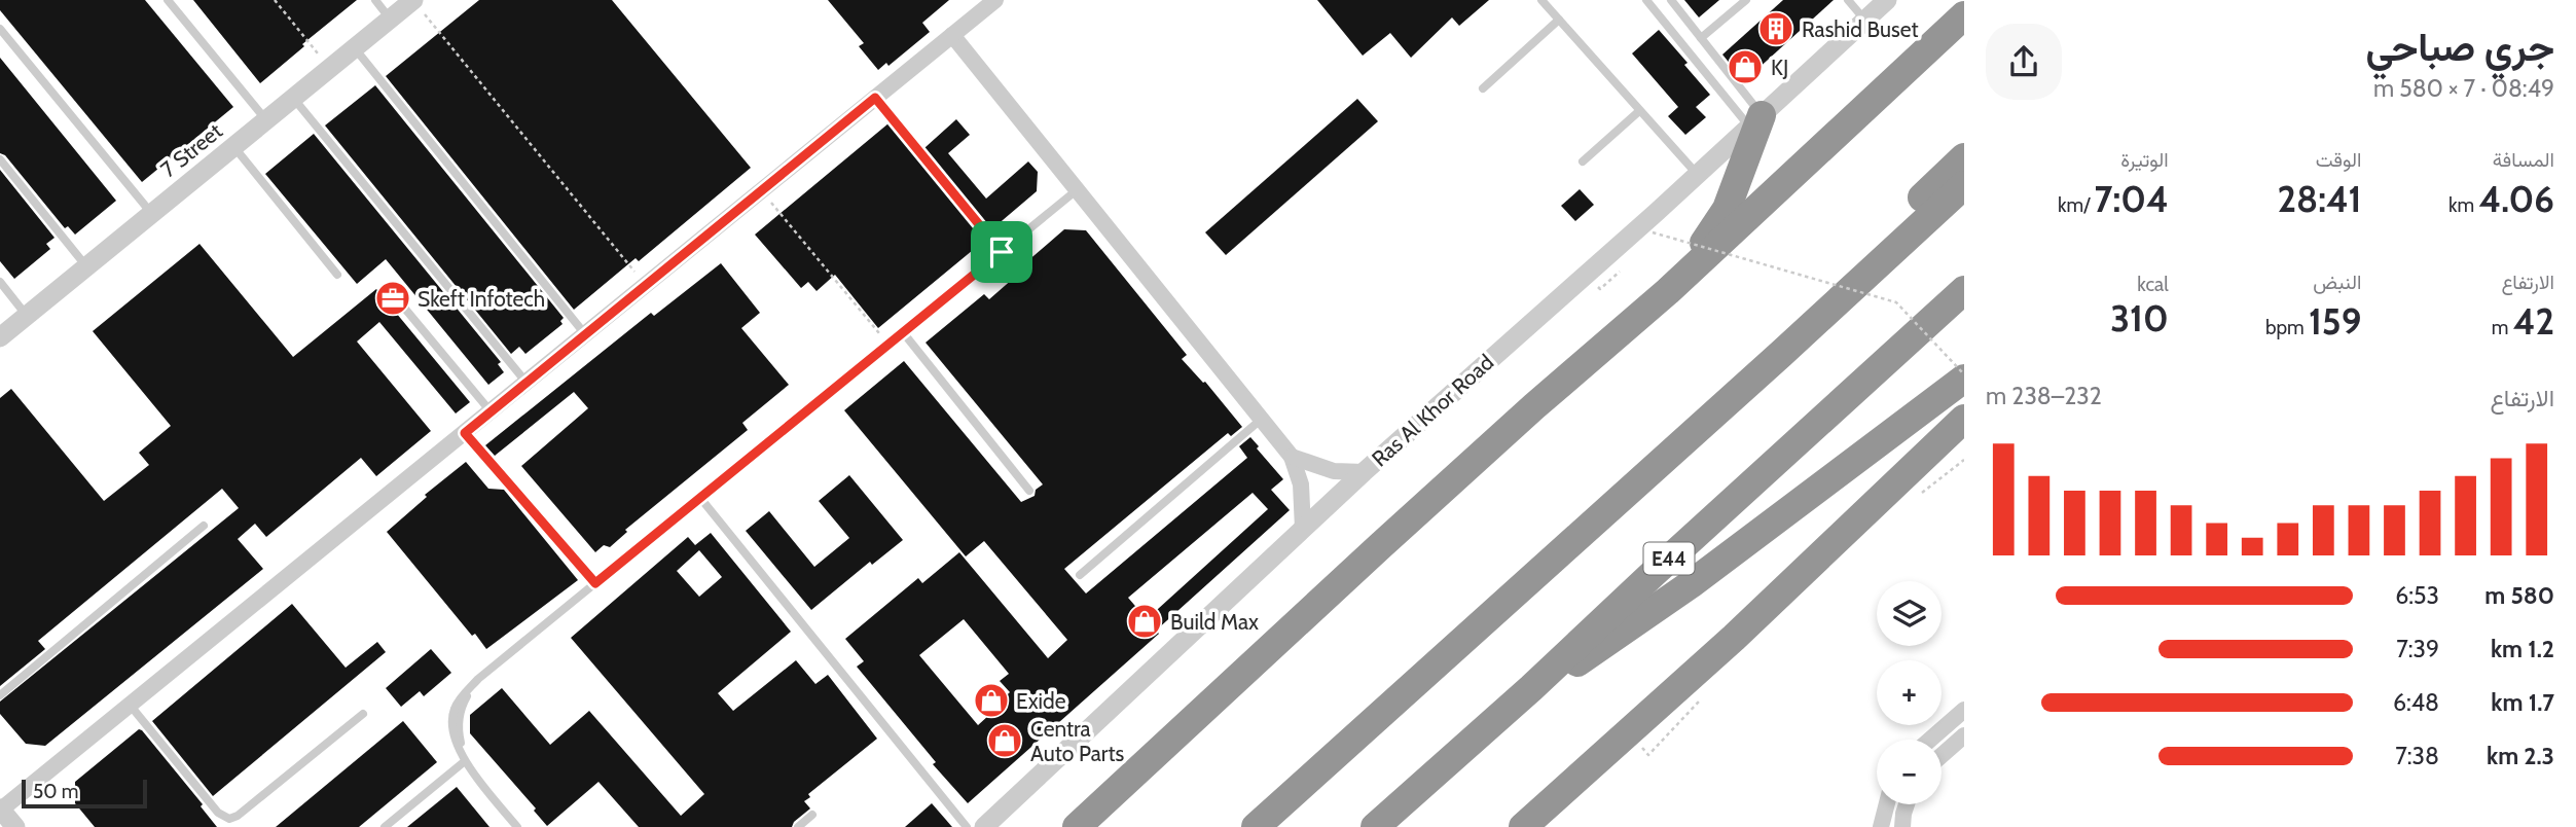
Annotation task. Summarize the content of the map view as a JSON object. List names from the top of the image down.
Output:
{
  "streets": {
    "highway": ["E44"],
    "street": ["7 Street", "Ras Al Khor Road"]
  },
  "places": {
    "building": ["Rashid Buset"],
    "shop": [
      "KJ",
      "Build Max",
      "Exide",
      "Centra Auto Parts"
    ],
    "office": ["Skeft Infotech"]
  },
  "scale_bar": "50 m",
  "page": {
    "heading": ["جري صباحي", "08:49 · 7 × 580 m"],
    "stats": [
      ["المسافة", "4.06 km"],
      ["الوقت", "28:41"],
      ["الوتيرة", "7:04 /km"],
      ["الارتفاع", "42 m"],
      ["النبض", "159 bpm"],
      ["kcal", "310"]
    ],
    "chart": ["الارتفاع", "232–238 m"],
    "list": [
      {
        "name": "580 m",
        "note": "6:53"
      },
      {
        "name": "1.2 km",
        "note": "7:39"
      },
      {
        "name": "1.7 km",
        "note": "6:48"
      },
      {
        "name": "2.3 km",
        "note": "7:38"
      }
    ],
    "map_buttons": ["+", "−"],
    "scale": "50 m"
  }
}
